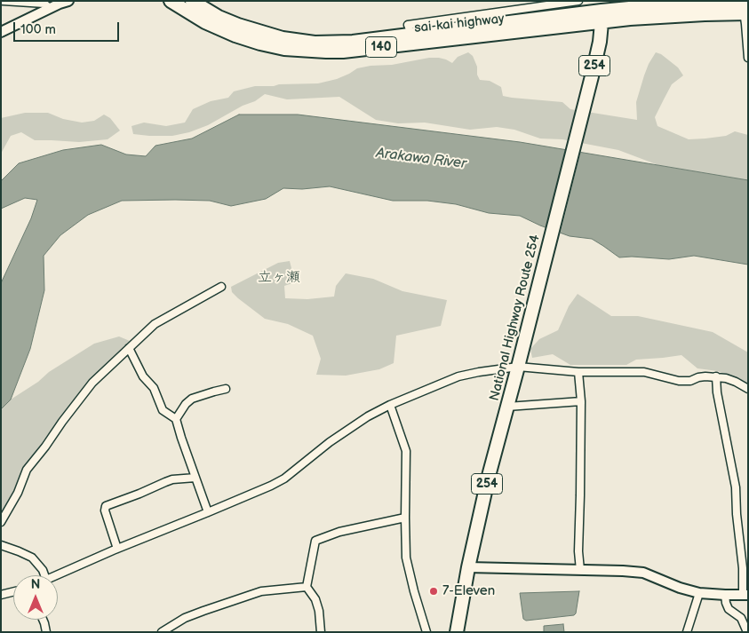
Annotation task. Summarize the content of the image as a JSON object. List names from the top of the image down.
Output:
{
  "streets": {
    "highway": [
      "sai-kai highway",
      "140",
      "254",
      "National Highway Route 254"
    ]
  },
  "crossings": [
    ["sai-kai highway", "140"],
    ["sai-kai highway", "National Highway Route 254"],
    ["140", "National Highway Route 254"]
  ],
  "districts": ["立ヶ瀬"],
  "water": ["Arakawa River"],
  "places": ["7-Eleven"],
  "scale_bar": "100 m",
  "north": "top"
}
